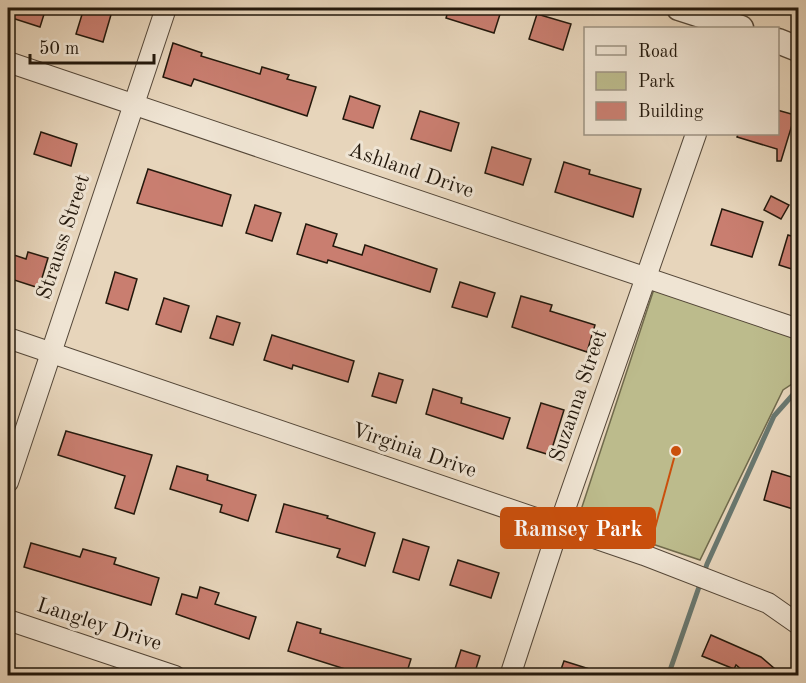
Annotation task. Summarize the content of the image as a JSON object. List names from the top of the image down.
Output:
{
  "streets": {
    "street": [
      "Ashland Drive",
      "Strauss Street",
      "Suzanna Street",
      "Virginia Drive",
      "Langley Drive"
    ]
  },
  "crossings": [
    ["Ashland Drive", "Strauss Street"],
    ["Ashland Drive", "Suzanna Street"],
    ["Strauss Street", "Virginia Drive"],
    ["Suzanna Street", "Virginia Drive"]
  ],
  "places": ["Ramsey Park"],
  "legend": ["Road", "Park", "Building"],
  "scale_bar": "50 m"
}
